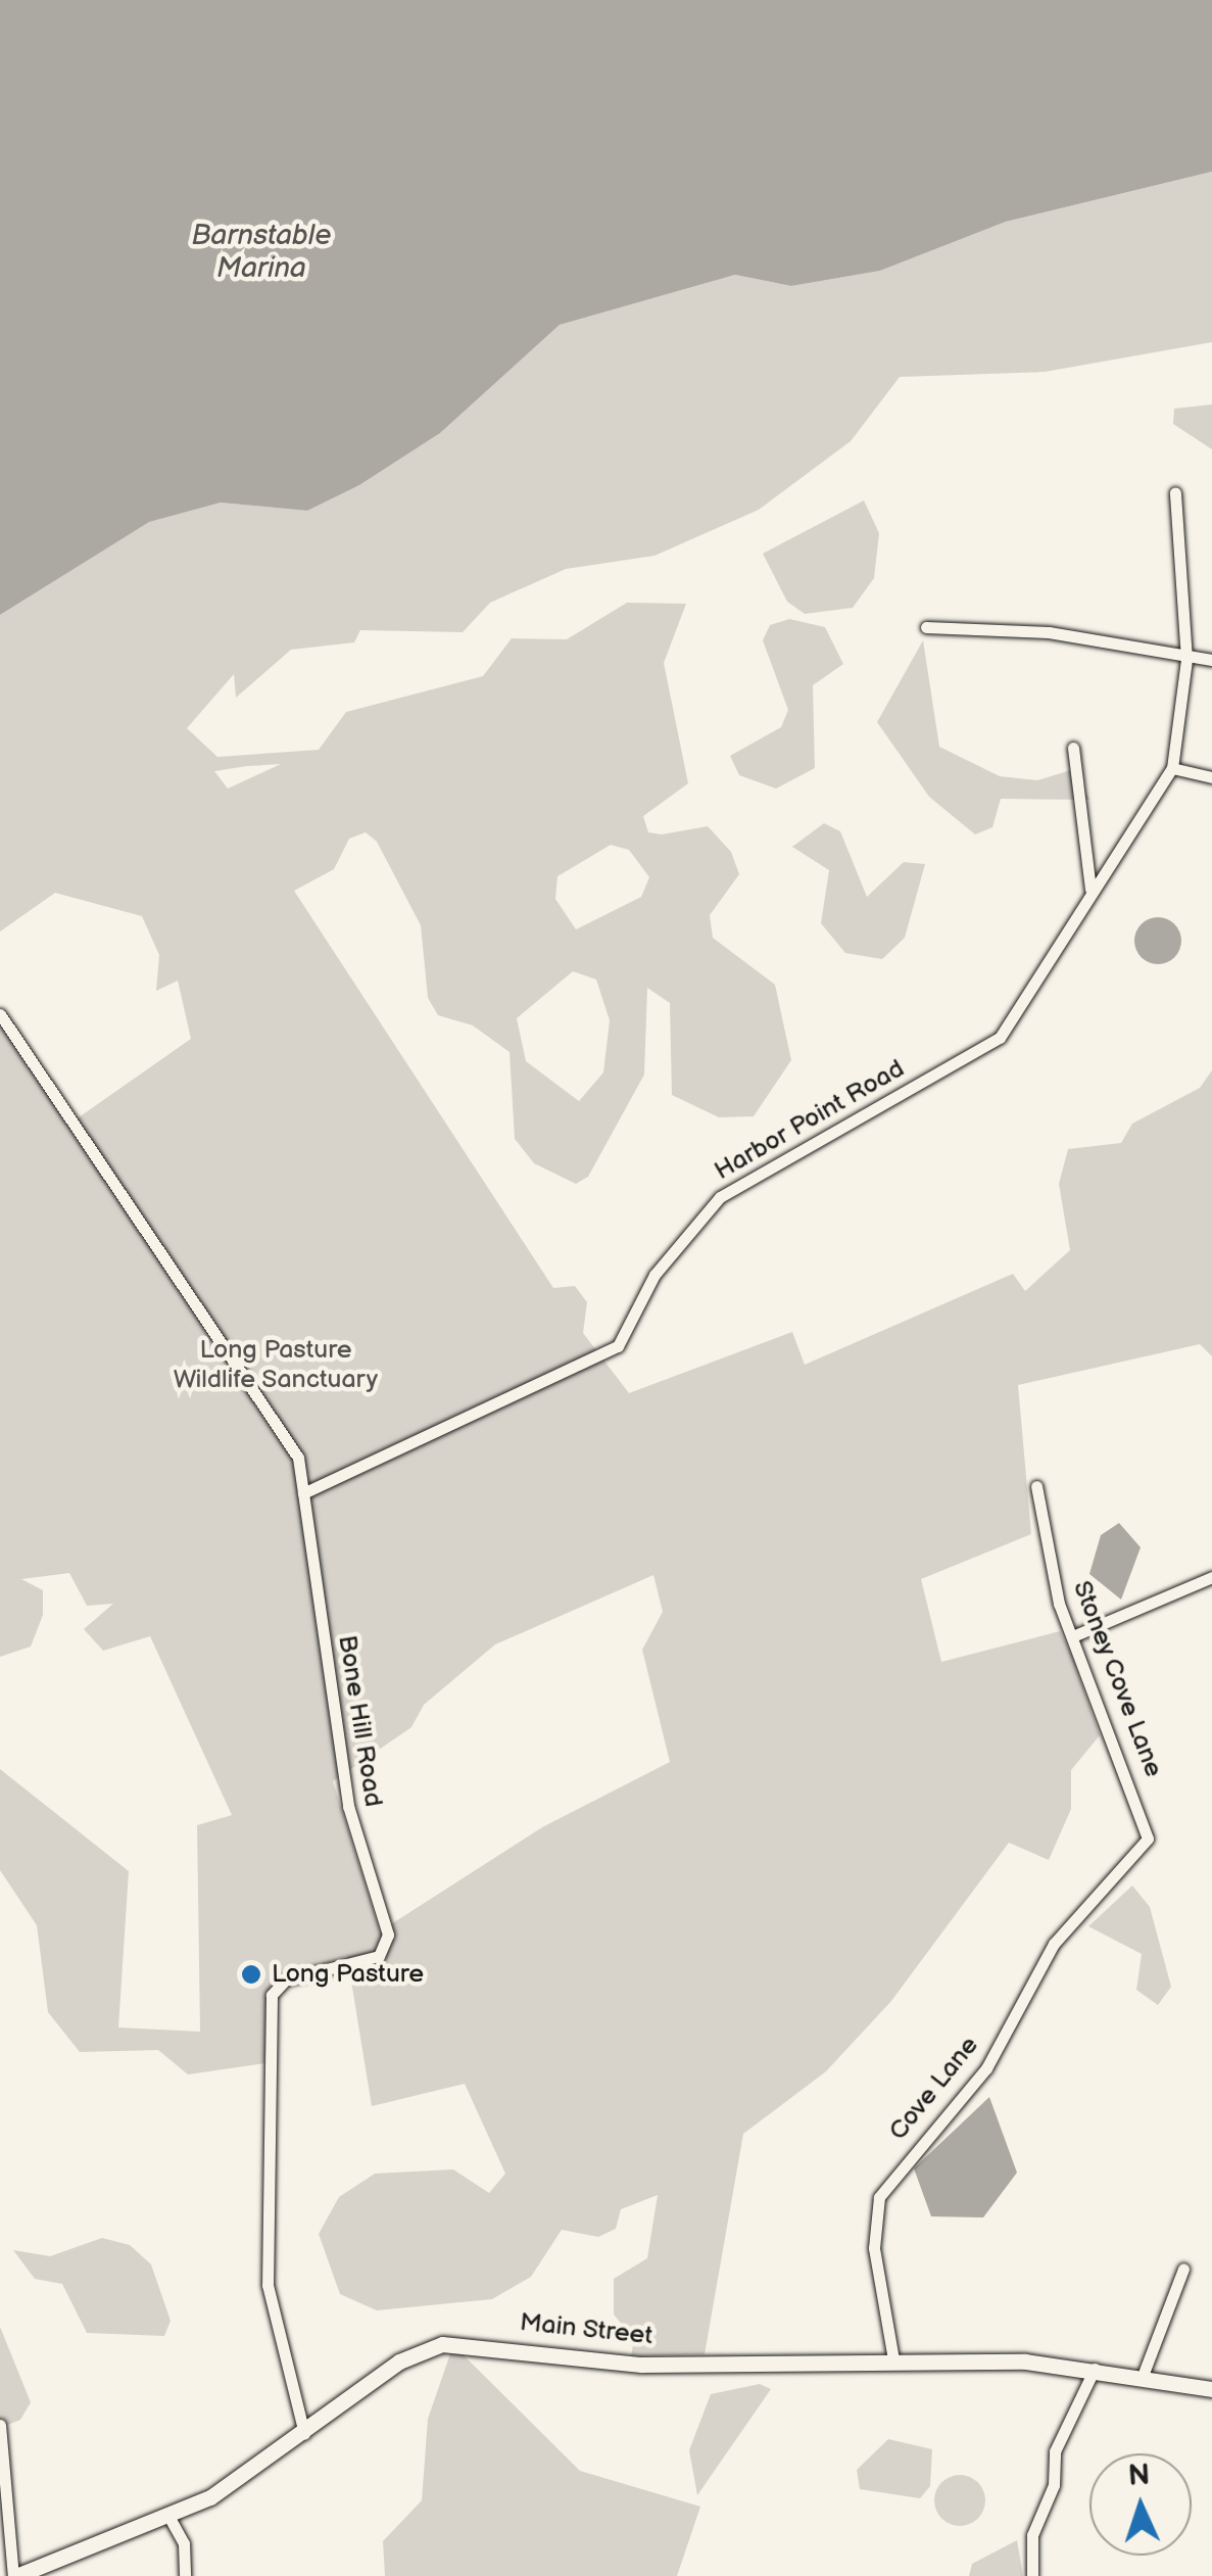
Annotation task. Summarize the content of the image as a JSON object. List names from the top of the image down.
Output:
{
  "streets": {
    "main road": ["Main Street"],
    "street": [
      "Harbor Point Road",
      "Stoney Cove Lane",
      "Bone Hill Road",
      "Cove Lane"
    ]
  },
  "crossings": [
    ["Harbor Point Road", "Bone Hill Road"],
    ["Stoney Cove Lane", "Cove Lane"],
    ["Bone Hill Road", "Main Street"],
    ["Cove Lane", "Main Street"]
  ],
  "water": ["Barnstable Marina"],
  "parks": ["Long Pasture Wildlife Sanctuary"],
  "places": ["Long Pasture"],
  "north": "top"
}
